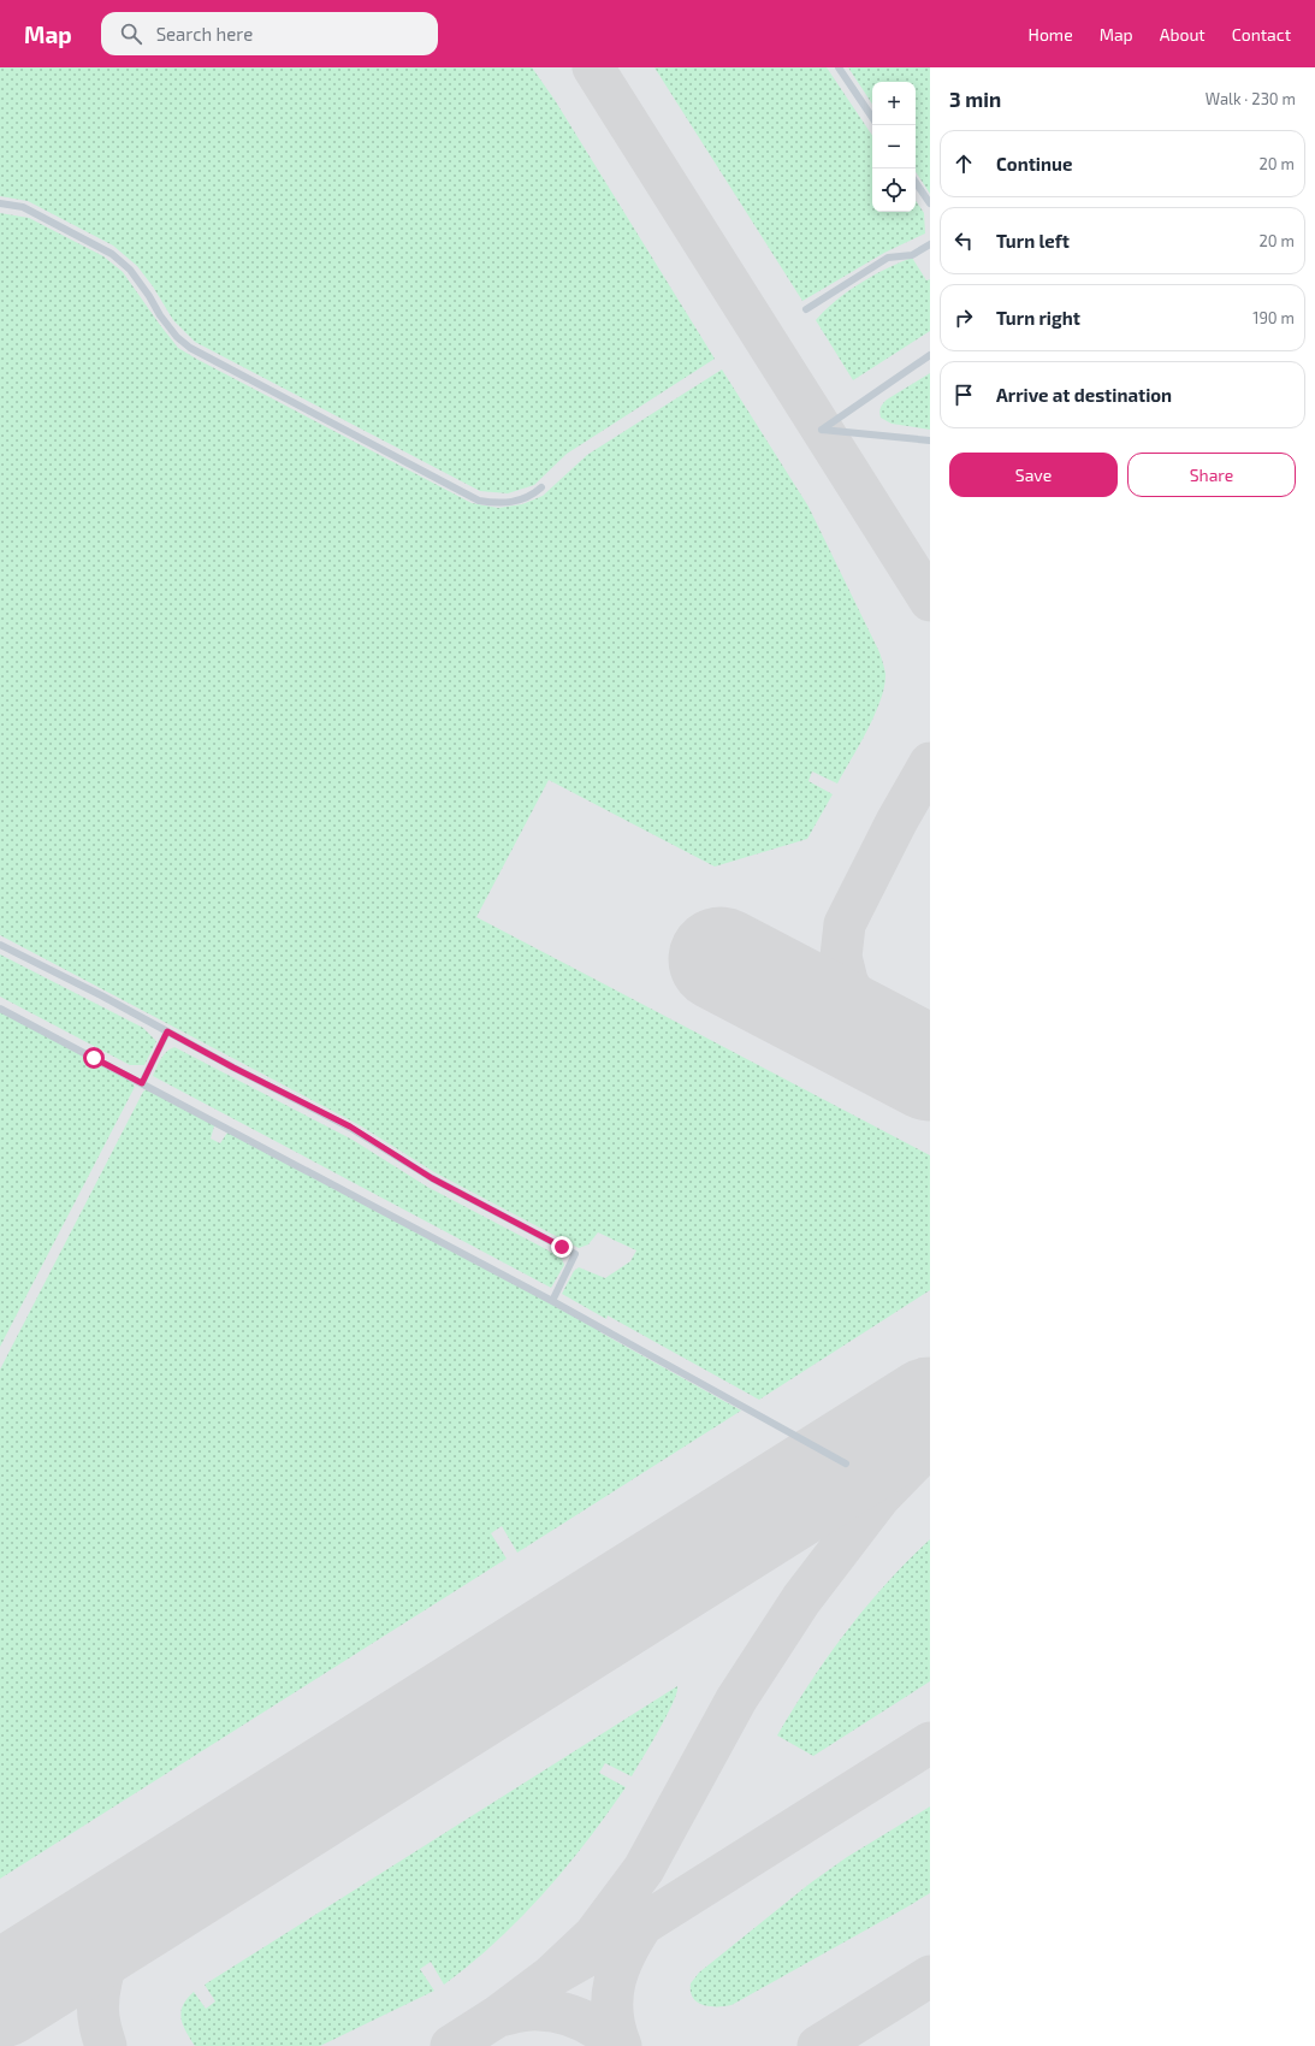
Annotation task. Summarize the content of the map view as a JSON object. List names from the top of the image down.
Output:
{
  "page": {
    "header": "Map",
    "search": "Search here",
    "nav": [
      "Home",
      "Map",
      "About",
      "Contact"
    ],
    "heading": ["3 min", "Walk · 230 m"],
    "map_buttons": ["+", "−"],
    "list": [
      ["Continue", "20 m"],
      ["Turn left", "20 m"],
      ["Turn right", "190 m"],
      "Arrive at destination"
    ],
    "buttons": ["Save", "Share"]
  }
}
